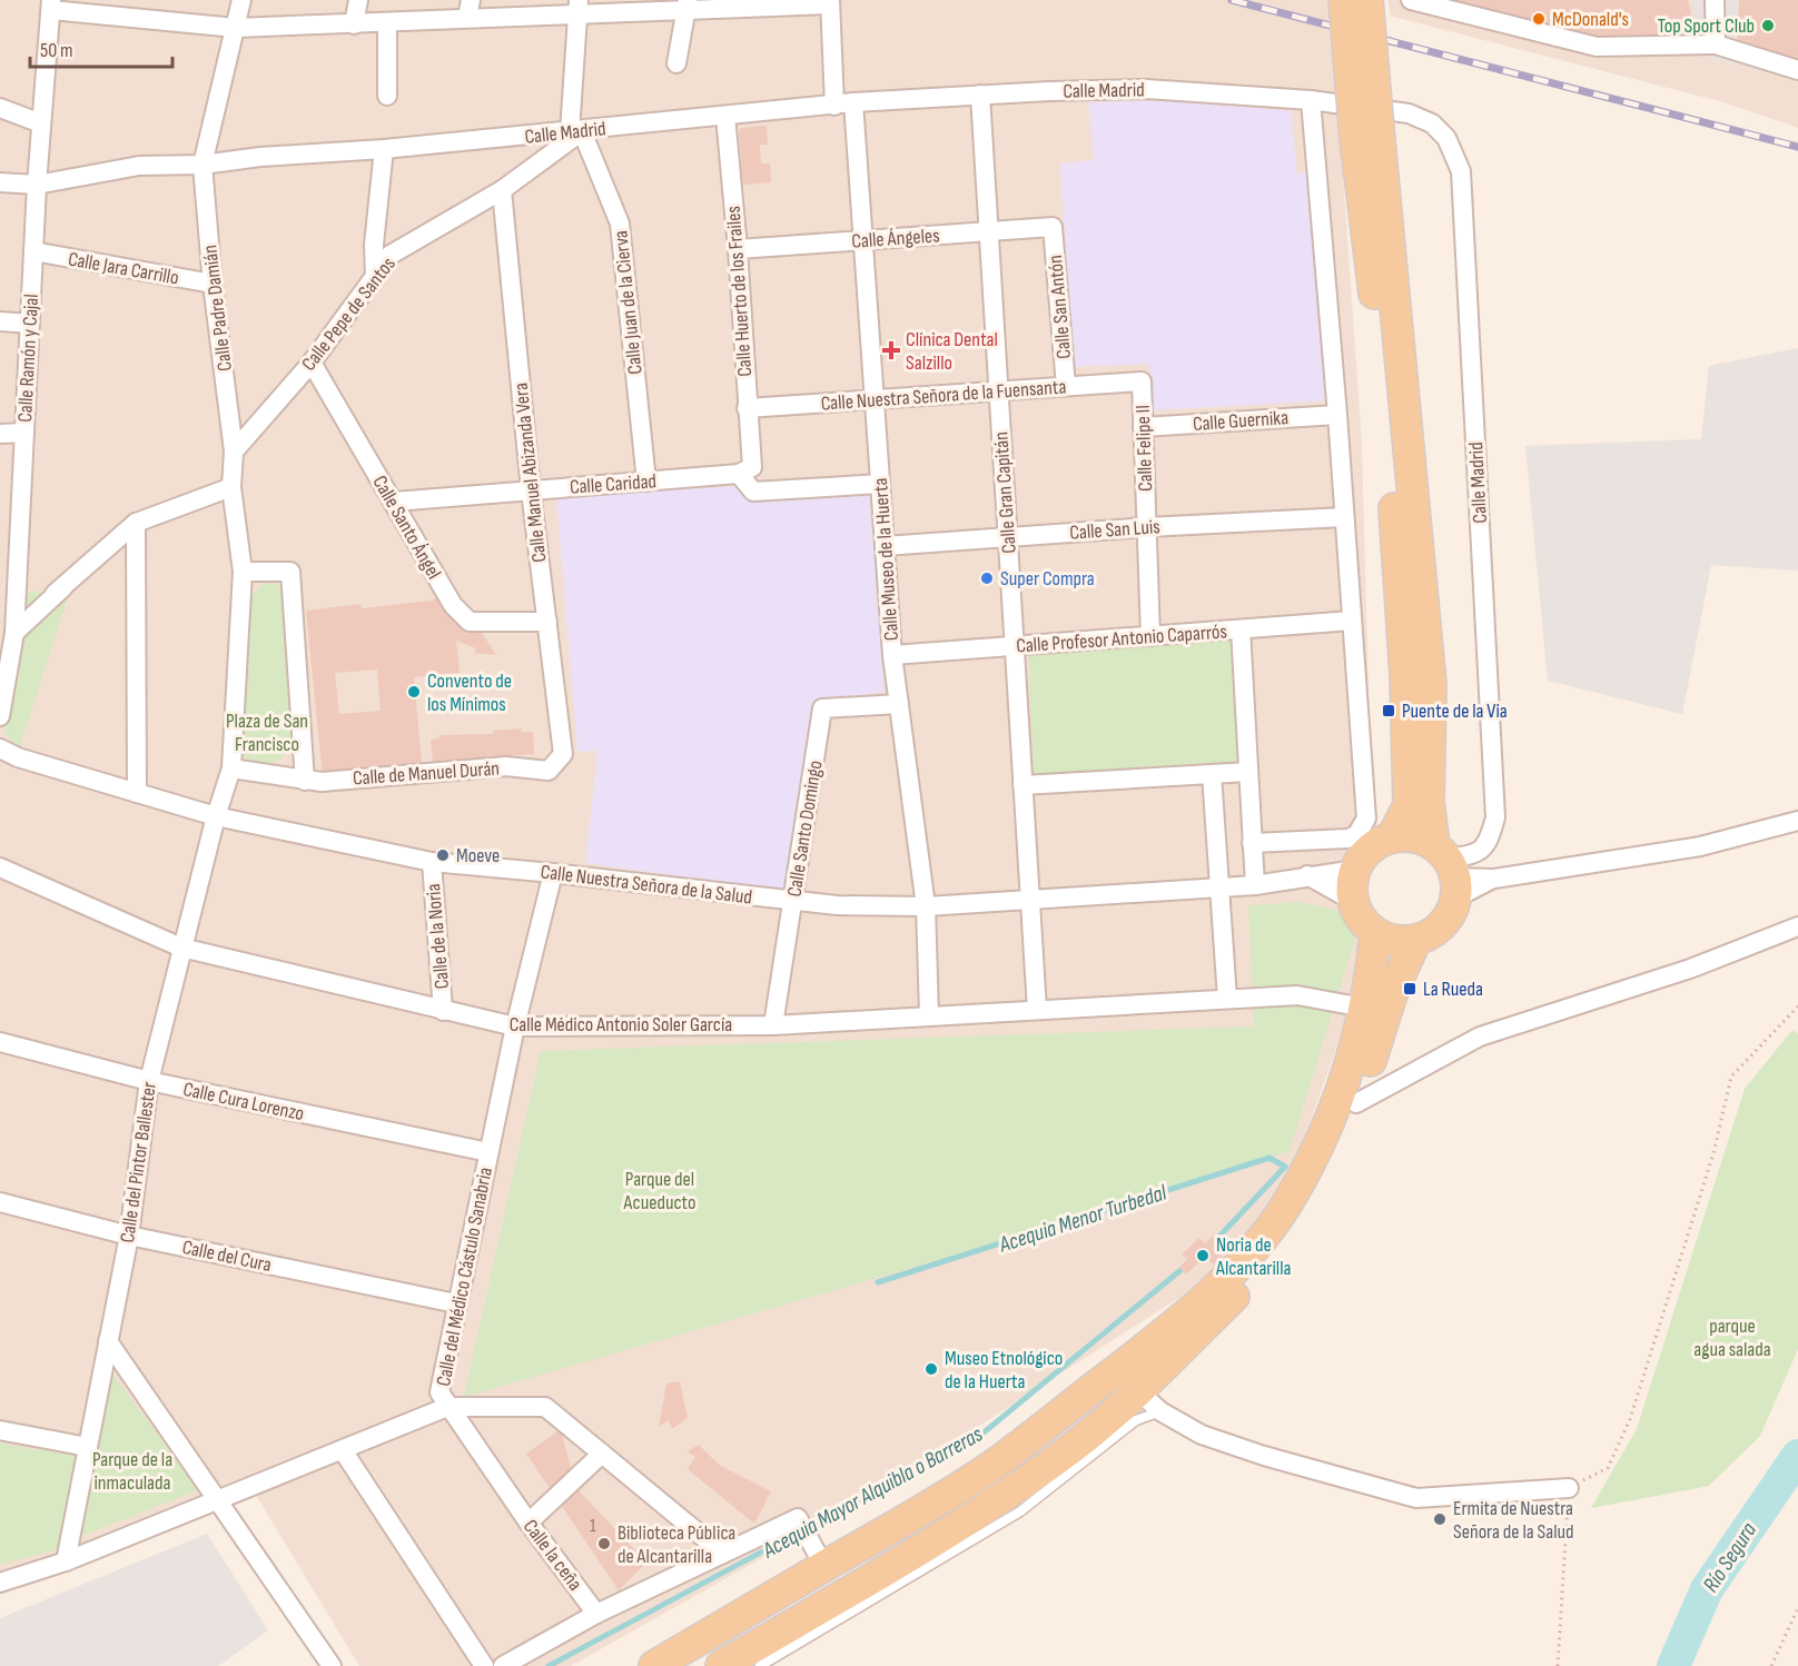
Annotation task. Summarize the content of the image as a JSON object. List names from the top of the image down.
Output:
{
  "streets": {
    "street": [
      "Calle Madrid",
      "Calle Ángeles",
      "Calle Jara Carrillo",
      "Calle Huerto de los Frailes",
      "Calle Juan de la Cierva",
      "Calle San Antón",
      "Calle Padre Damián",
      "Calle Pepe de Santos",
      "Calle Ramón y Cajal",
      "Calle Nuestra Señora de la Fuensanta",
      "Calle Guernika",
      "Calle Felipe II",
      "Calle Manuel Abizanda Vera",
      "Calle Caridad",
      "Calle Gran Capitán",
      "Calle Santo Ángel",
      "Calle San Luis",
      "Calle Museo de la Huerta",
      "Calle Profesor Antonio Caparrós",
      "Calle de Manuel Durán",
      "Calle Santo Domingo",
      "Calle Nuestra Señora de la Salud",
      "Calle de la Noria",
      "Calle Médico Antonio Soler García",
      "Calle Cura Lorenzo",
      "Calle del Pintor Ballester",
      "Calle del Cura",
      "Calle del Médico Cástulo Sanabria",
      "Calle la ceña"
    ]
  },
  "crossings": [
    ["Calle Madrid", "Calle Huerto de los Frailes"],
    ["Calle Madrid", "Calle Juan de la Cierva"],
    ["Calle Madrid", "Calle Padre Damián"],
    ["Calle Madrid", "Calle Pepe de Santos"],
    ["Calle Madrid", "Calle Ramón y Cajal"],
    ["Calle Madrid", "Calle Gran Capitán"],
    ["Calle Madrid", "Calle Museo de la Huerta"],
    ["Calle Madrid", "Calle Nuestra Señora de la Salud"],
    ["Calle Ángeles", "Calle Huerto de los Frailes"],
    ["Calle Ángeles", "Calle San Antón"],
    ["Calle Ángeles", "Calle Gran Capitán"],
    ["Calle Ángeles", "Calle Museo de la Huerta"],
    ["Calle Jara Carrillo", "Calle Padre Damián"],
    ["Calle Jara Carrillo", "Calle Ramón y Cajal"],
    ["Calle Huerto de los Frailes", "Calle Nuestra Señora de la Fuensanta"],
    ["Calle Huerto de los Frailes", "Calle Caridad"],
    ["Calle Juan de la Cierva", "Calle Pepe de Santos"],
    ["Calle Juan de la Cierva", "Calle Caridad"],
    ["Calle San Antón", "Calle Nuestra Señora de la Fuensanta"],
    ["Calle Padre Damián", "Calle Pepe de Santos"],
    ["Calle Pepe de Santos", "Calle Manuel Abizanda Vera"],
    ["Calle Pepe de Santos", "Calle Santo Ángel"],
    ["Calle Nuestra Señora de la Fuensanta", "Calle Felipe II"],
    ["Calle Nuestra Señora de la Fuensanta", "Calle Gran Capitán"],
    ["Calle Nuestra Señora de la Fuensanta", "Calle Museo de la Huerta"],
    ["Calle Guernika", "Calle Felipe II"],
    ["Calle Felipe II", "Calle San Luis"],
    ["Calle Felipe II", "Calle Profesor Antonio Caparrós"],
    ["Calle Manuel Abizanda Vera", "Calle Caridad"],
    ["Calle Manuel Abizanda Vera", "Calle Santo Ángel"],
    ["Calle Manuel Abizanda Vera", "Calle de Manuel Durán"],
    ["Calle Caridad", "Calle Santo Ángel"],
    ["Calle Gran Capitán", "Calle San Luis"],
    ["Calle Gran Capitán", "Calle Profesor Antonio Caparrós"],
    ["Calle Gran Capitán", "Calle Nuestra Señora de la Salud"],
    ["Calle Gran Capitán", "Calle Médico Antonio Soler García"],
    ["Calle San Luis", "Calle Museo de la Huerta"],
    ["Calle Museo de la Huerta", "Calle Profesor Antonio Caparrós"],
    ["Calle Museo de la Huerta", "Calle Santo Domingo"],
    ["Calle Museo de la Huerta", "Calle Nuestra Señora de la Salud"],
    ["Calle Museo de la Huerta", "Calle Médico Antonio Soler García"],
    ["Calle de Manuel Durán", "Calle del Pintor Ballester"],
    ["Calle Santo Domingo", "Calle Nuestra Señora de la Salud"],
    ["Calle Santo Domingo", "Calle Médico Antonio Soler García"],
    ["Calle Nuestra Señora de la Salud", "Calle de la Noria"],
    ["Calle Nuestra Señora de la Salud", "Calle del Pintor Ballester"],
    ["Calle Nuestra Señora de la Salud", "Calle del Médico Cástulo Sanabria"],
    ["Calle de la Noria", "Calle Médico Antonio Soler García"],
    ["Calle Médico Antonio Soler García", "Calle del Pintor Ballester"],
    ["Calle Médico Antonio Soler García", "Calle del Médico Cástulo Sanabria"],
    ["Calle Cura Lorenzo", "Calle del Pintor Ballester"],
    ["Calle Cura Lorenzo", "Calle del Médico Cástulo Sanabria"],
    ["Calle del Pintor Ballester", "Calle del Cura"],
    ["Calle del Pintor Ballester", "Calle del Médico Cástulo Sanabria"],
    ["Calle del Cura", "Calle del Médico Cástulo Sanabria"],
    ["Calle del Médico Cástulo Sanabria", "Calle la ceña"]
  ],
  "water": ["Acequia Menor Turbedal", "Acequia Mayor Alquibla o Barreras", "Río Segura"],
  "parks": [
    "Plaza de San Francisco",
    "Parque del Acueducto",
    "parque agua salada",
    "Parque de la inmaculada"
  ],
  "places": {
    "other": [
      "McDonald's",
      "Top Sport Club",
      "Super Compra",
      "Convento de los Mínimos",
      "Moeve",
      "Noria de Alcantarilla",
      "Museo Etnológico de la Huerta",
      "Ermita de Nuestra Señora de la Salud",
      "Biblioteca Pública de Alcantarilla"
    ],
    "health": ["Clínica Dental Salzillo"],
    "transit": ["Puente de la Via", "La Rueda"]
  },
  "house_numbers": ["1"],
  "scale_bar": "50 m"
}
